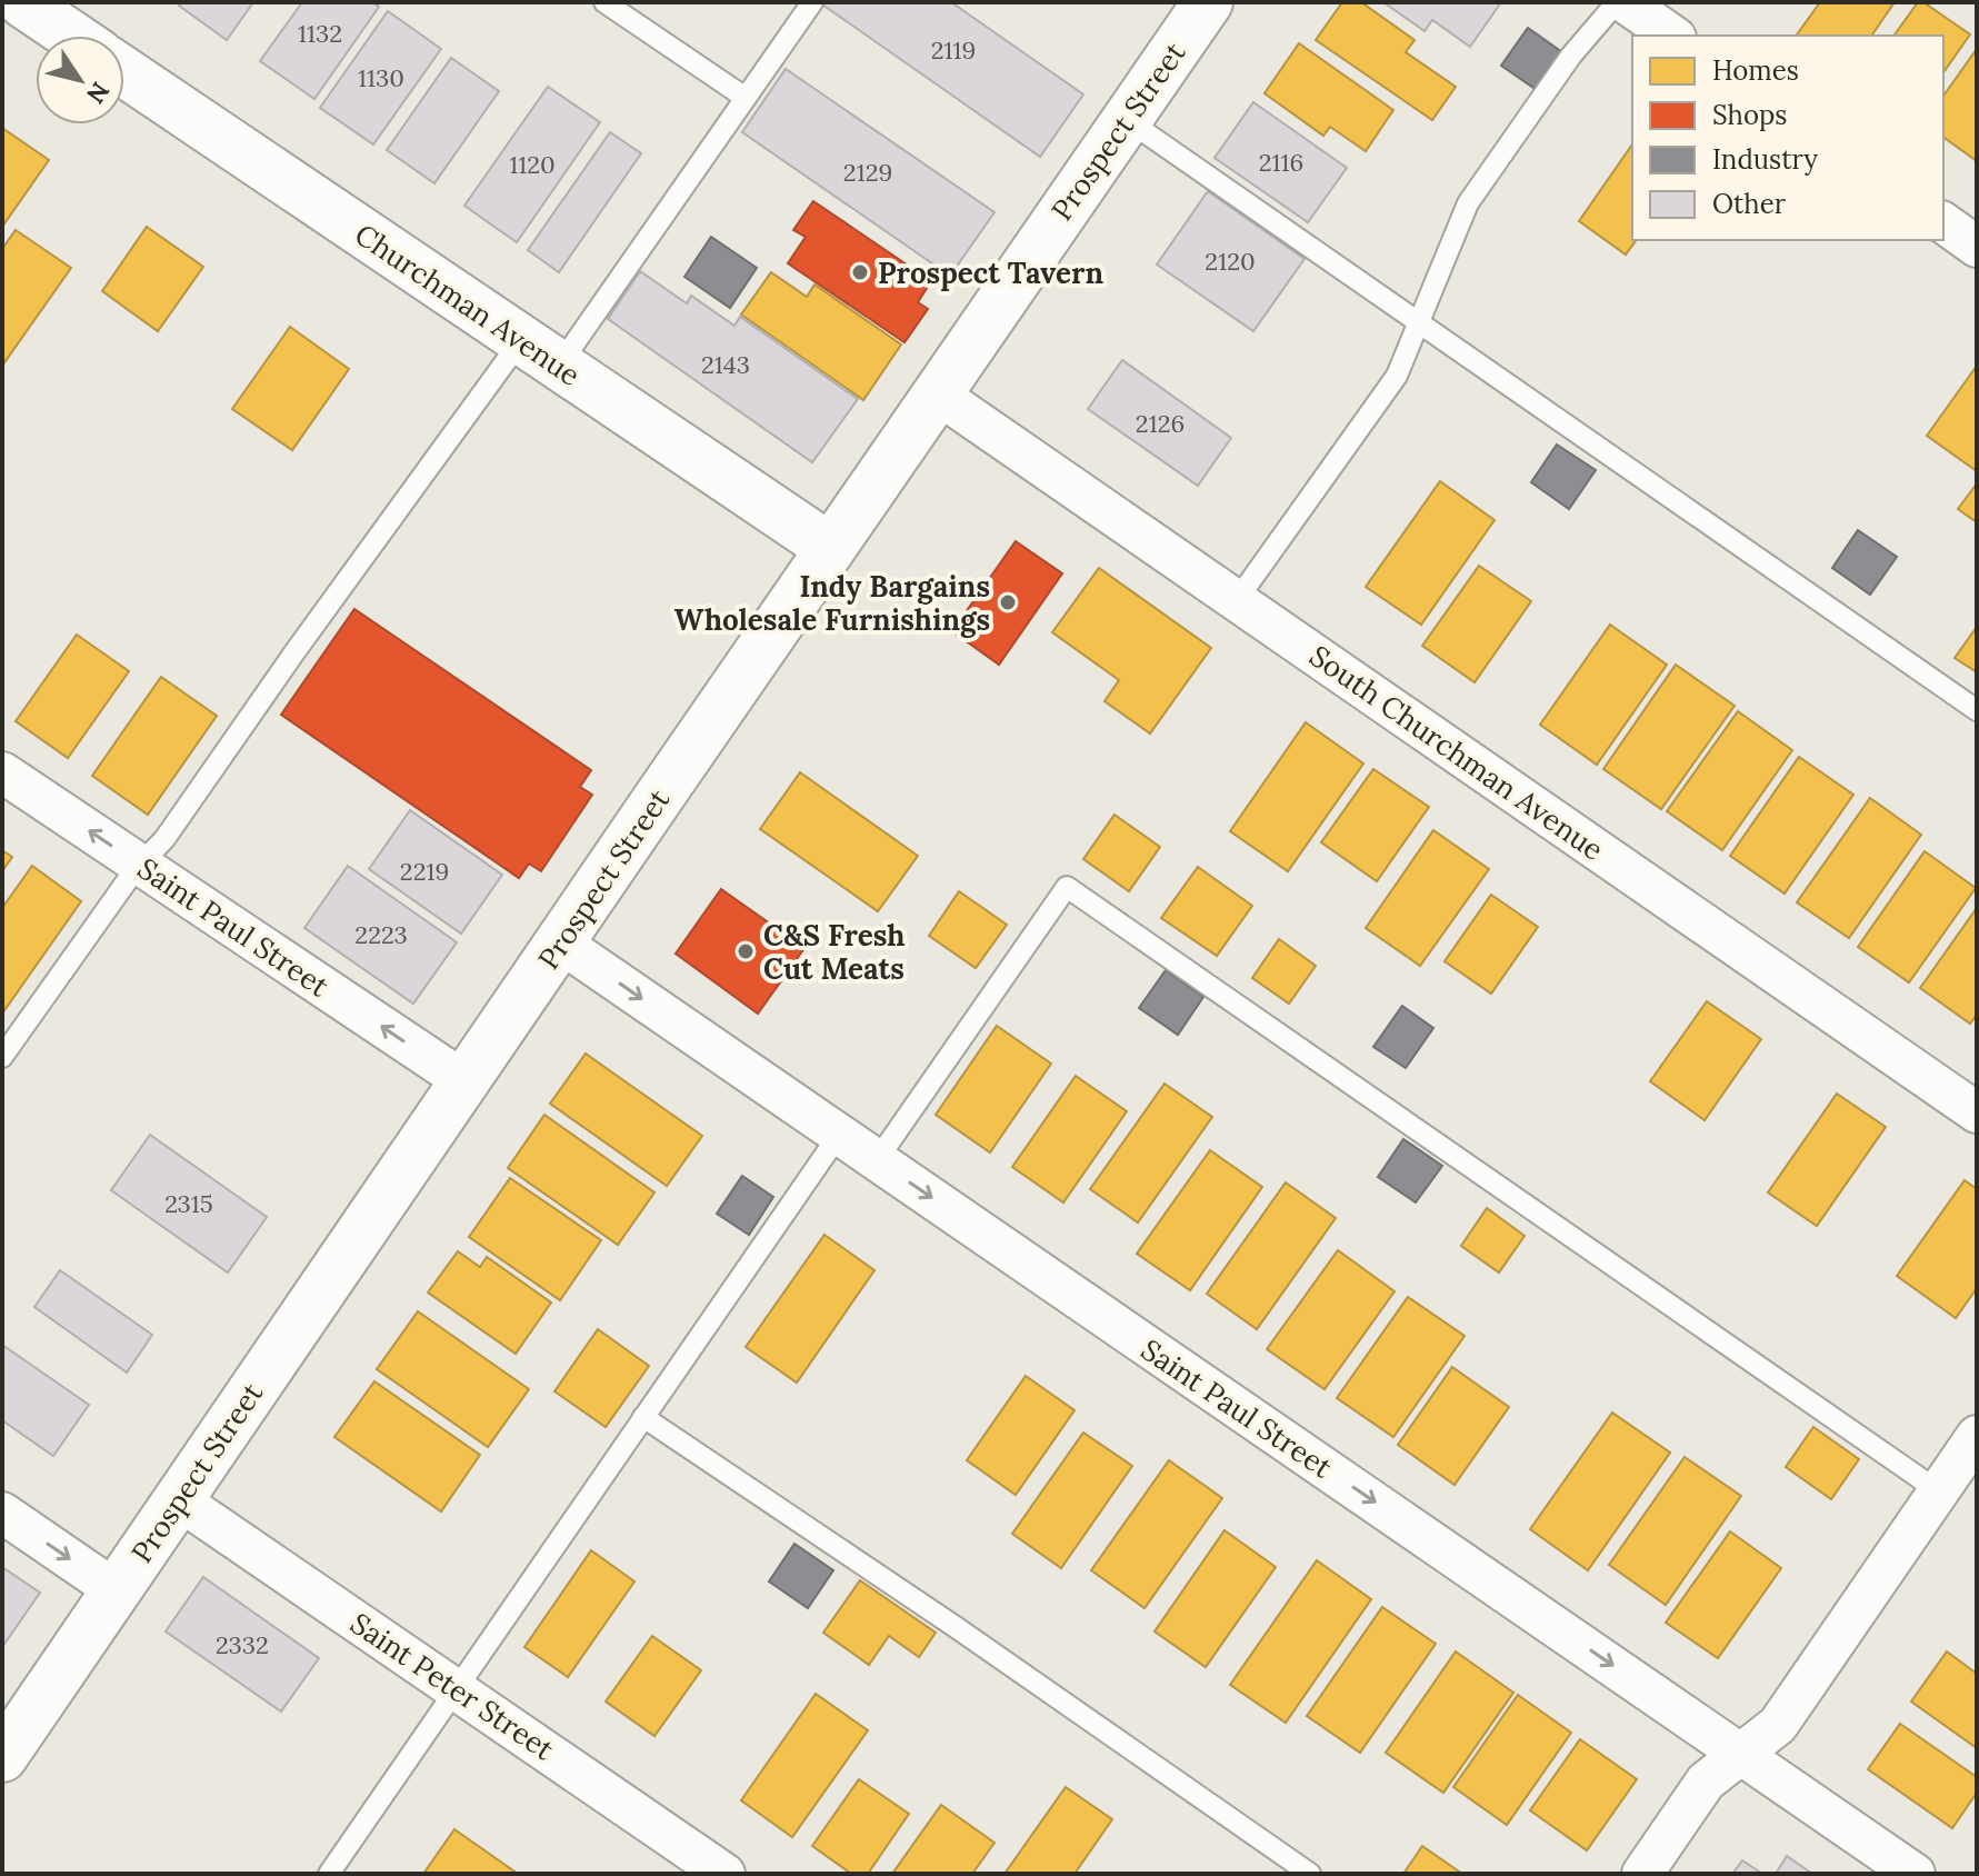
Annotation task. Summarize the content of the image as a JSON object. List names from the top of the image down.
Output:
{
  "streets": {
    "main road": ["Prospect Street", "Churchman Avenue"],
    "street": ["South Churchman Avenue", "Saint Paul Street", "Saint Peter Street"]
  },
  "crossings": [
    ["Prospect Street", "Churchman Avenue"],
    ["Prospect Street", "South Churchman Avenue"],
    ["Prospect Street", "Saint Paul Street"],
    ["Prospect Street", "Saint Peter Street"]
  ],
  "places": ["Prospect Tavern", "Indy Bargains Wholesale Furnishings", "C&S Fresh Cut Meats"],
  "house_numbers": [
    "1132",
    "2119",
    "1130",
    "2116",
    "1120",
    "2129",
    "2120",
    "2143",
    "2126",
    "2219",
    "2223",
    "2315",
    "2332"
  ],
  "legend": [
    "Homes",
    "Shops",
    "Industry",
    "Other"
  ],
  "north": "bottom right"
}
